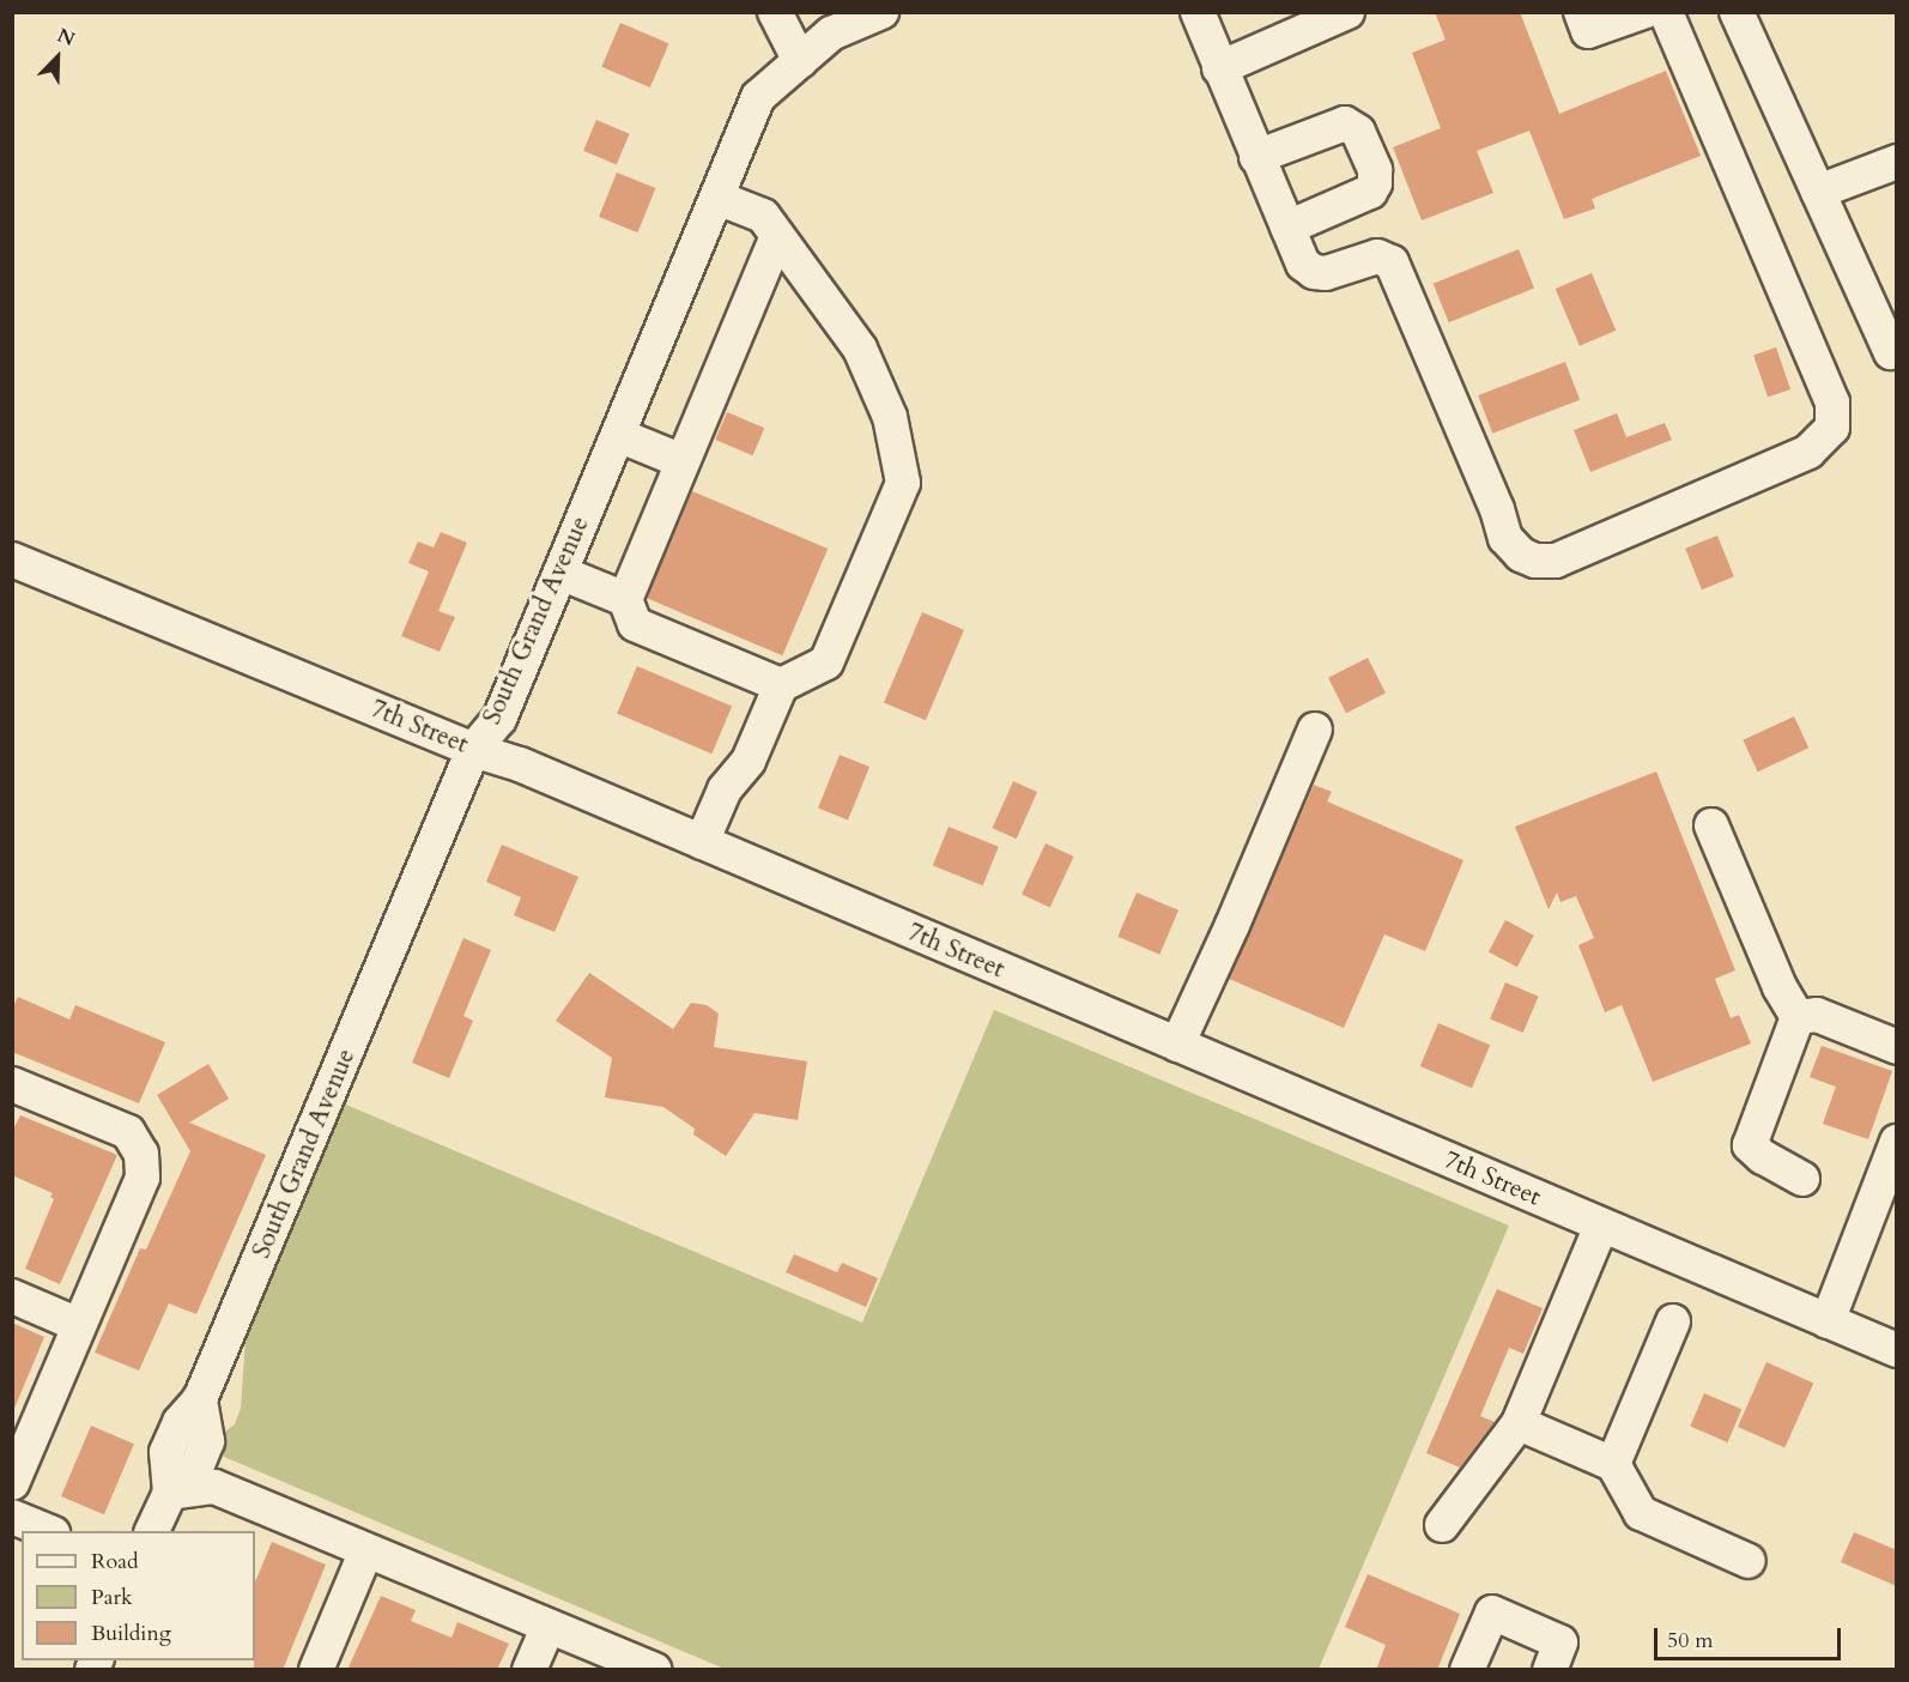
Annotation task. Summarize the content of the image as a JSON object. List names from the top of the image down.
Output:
{
  "streets": {
    "street": ["South Grand Avenue", "7th Street"]
  },
  "crossings": [
    ["South Grand Avenue", "7th Street"]
  ],
  "legend": ["Road", "Park", "Building"],
  "scale_bar": "50 m",
  "north": "top right"
}
